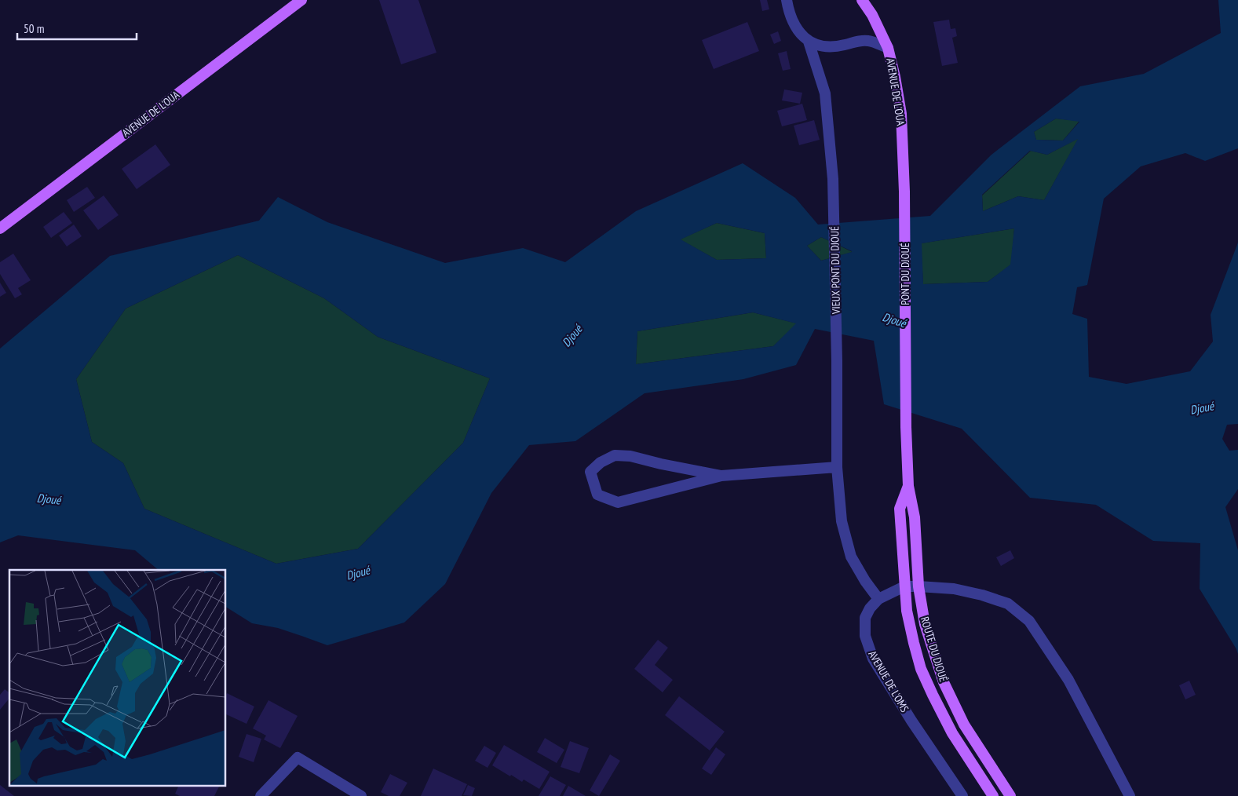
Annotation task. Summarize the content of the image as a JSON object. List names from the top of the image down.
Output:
{
  "streets": {
    "main road": ["AVENUE DE L'OUA", "PONT DU DJOUÉ", "ROUTE DU DJOUÉ"],
    "street": ["VIEUX PONT DU DJOUÉ", "AVENUE DE L'OMS"]
  },
  "crossings": [
    ["AVENUE DE L'OUA", "PONT DU DJOUÉ"],
    ["VIEUX PONT DU DJOUÉ", "AVENUE DE L'OMS"],
    ["PONT DU DJOUÉ", "ROUTE DU DJOUÉ"],
    ["ROUTE DU DJOUÉ", "AVENUE DE L'OMS"]
  ],
  "water": ["Djoué"],
  "scale_bar": "50 m"
}
